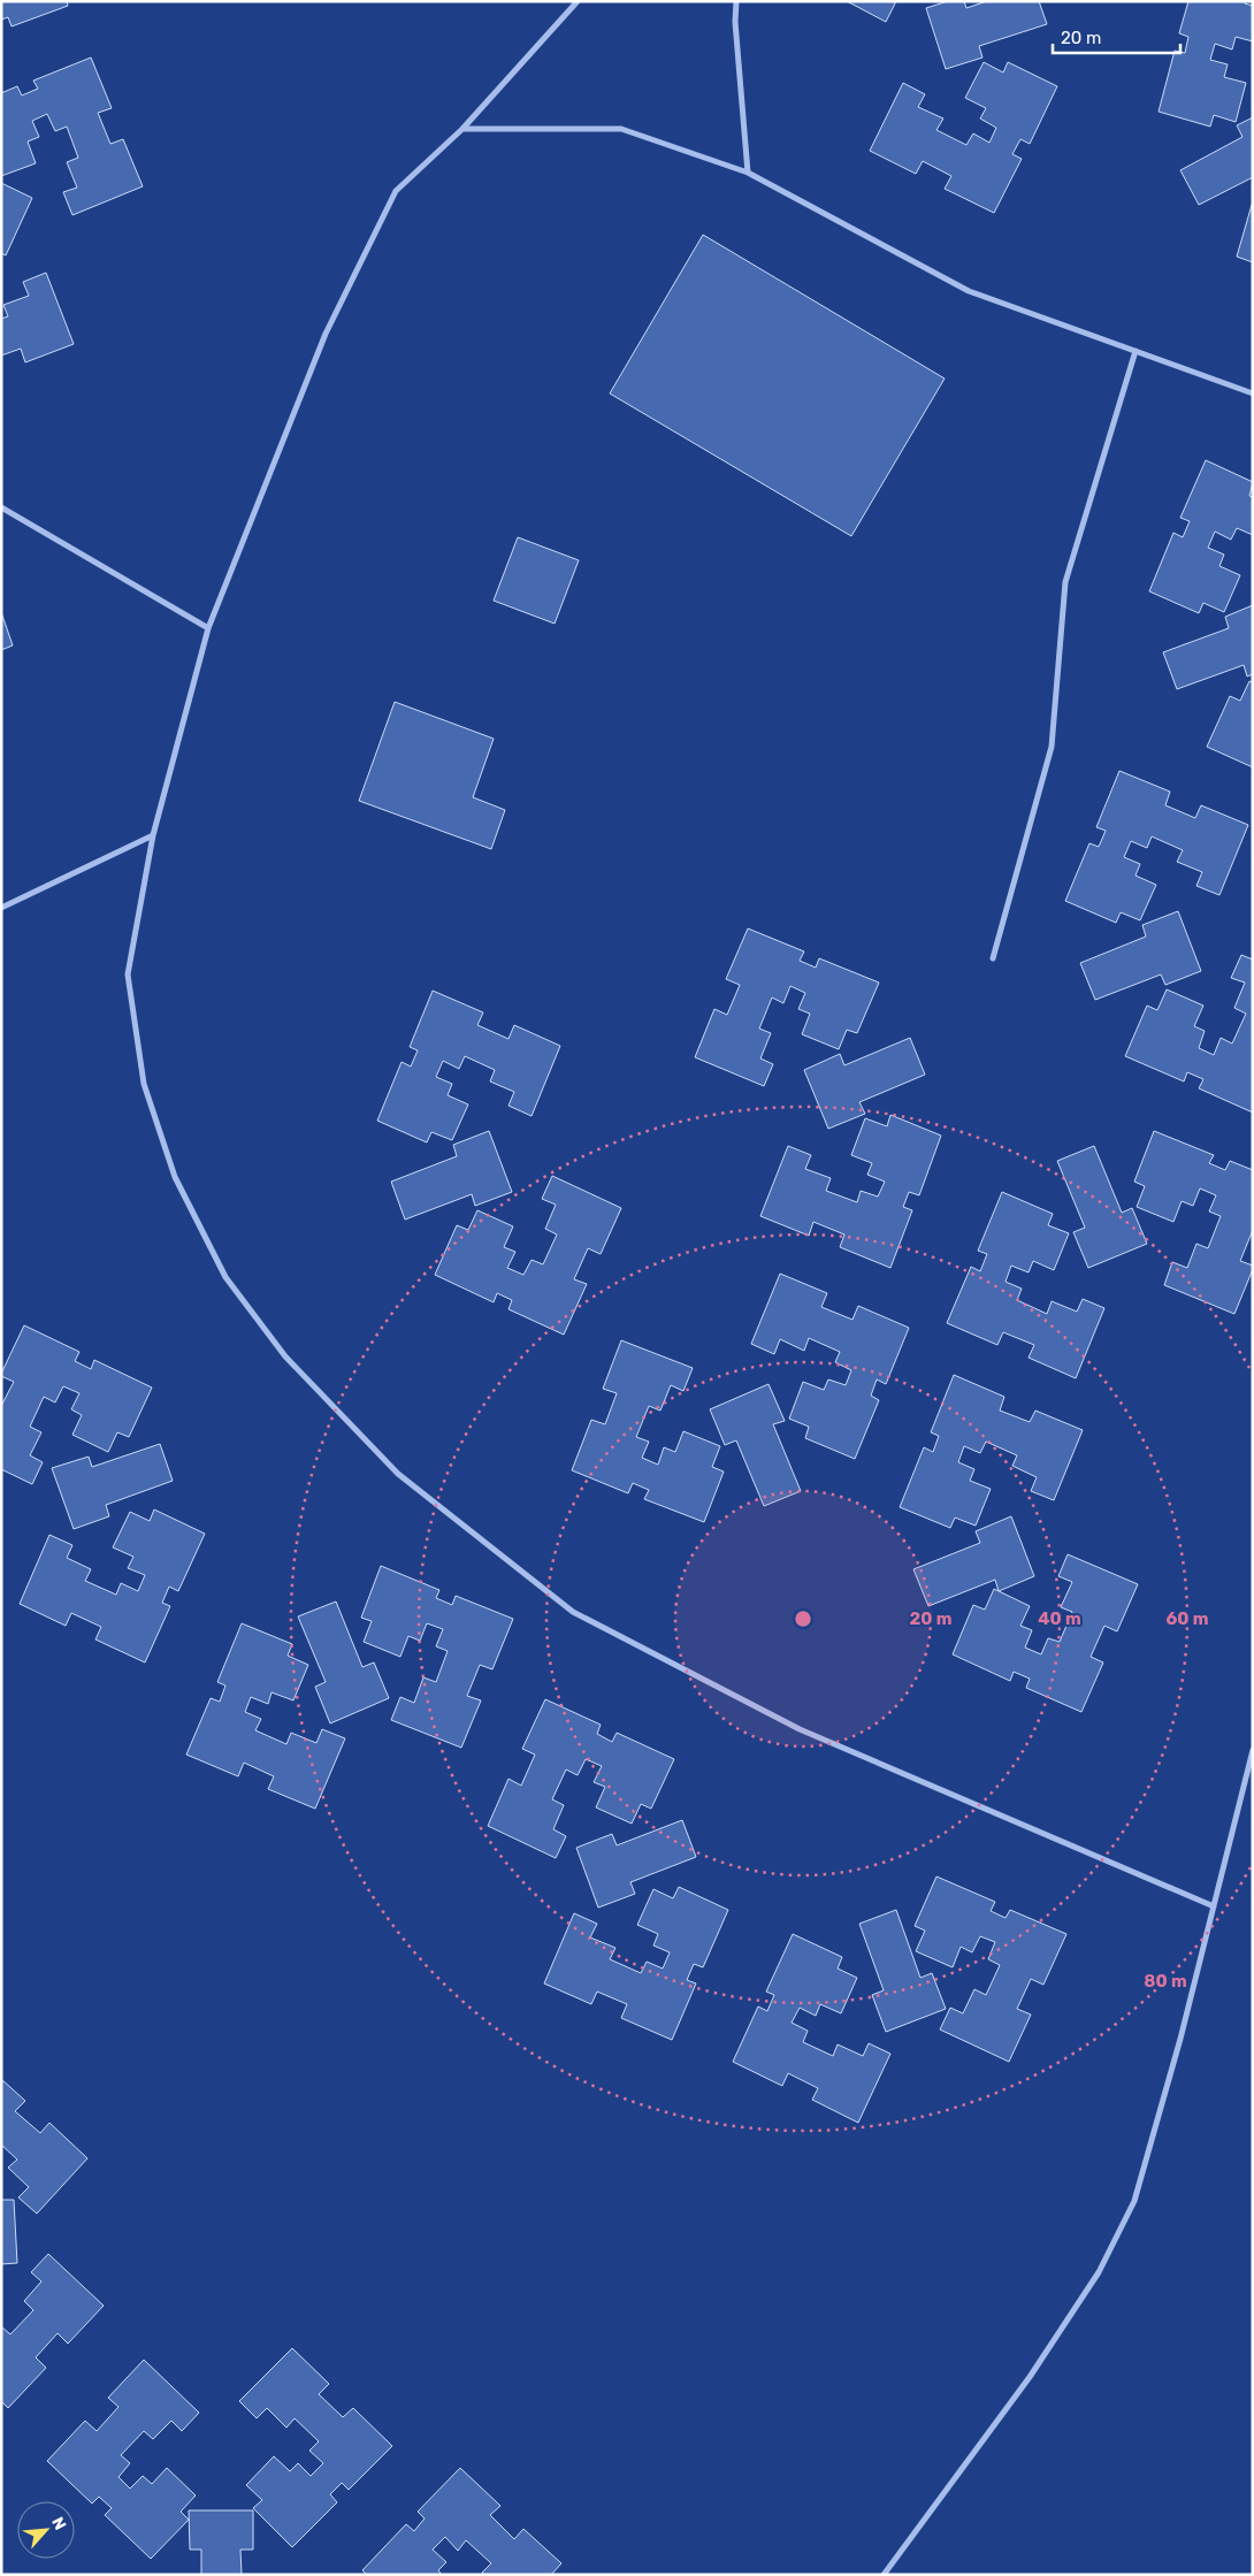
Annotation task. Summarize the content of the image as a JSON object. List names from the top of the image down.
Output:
{
  "scale_bar": "20 m",
  "north": "top right",
  "rings": [
    "20 m",
    "40 m",
    "60 m",
    "80 m"
  ]
}
